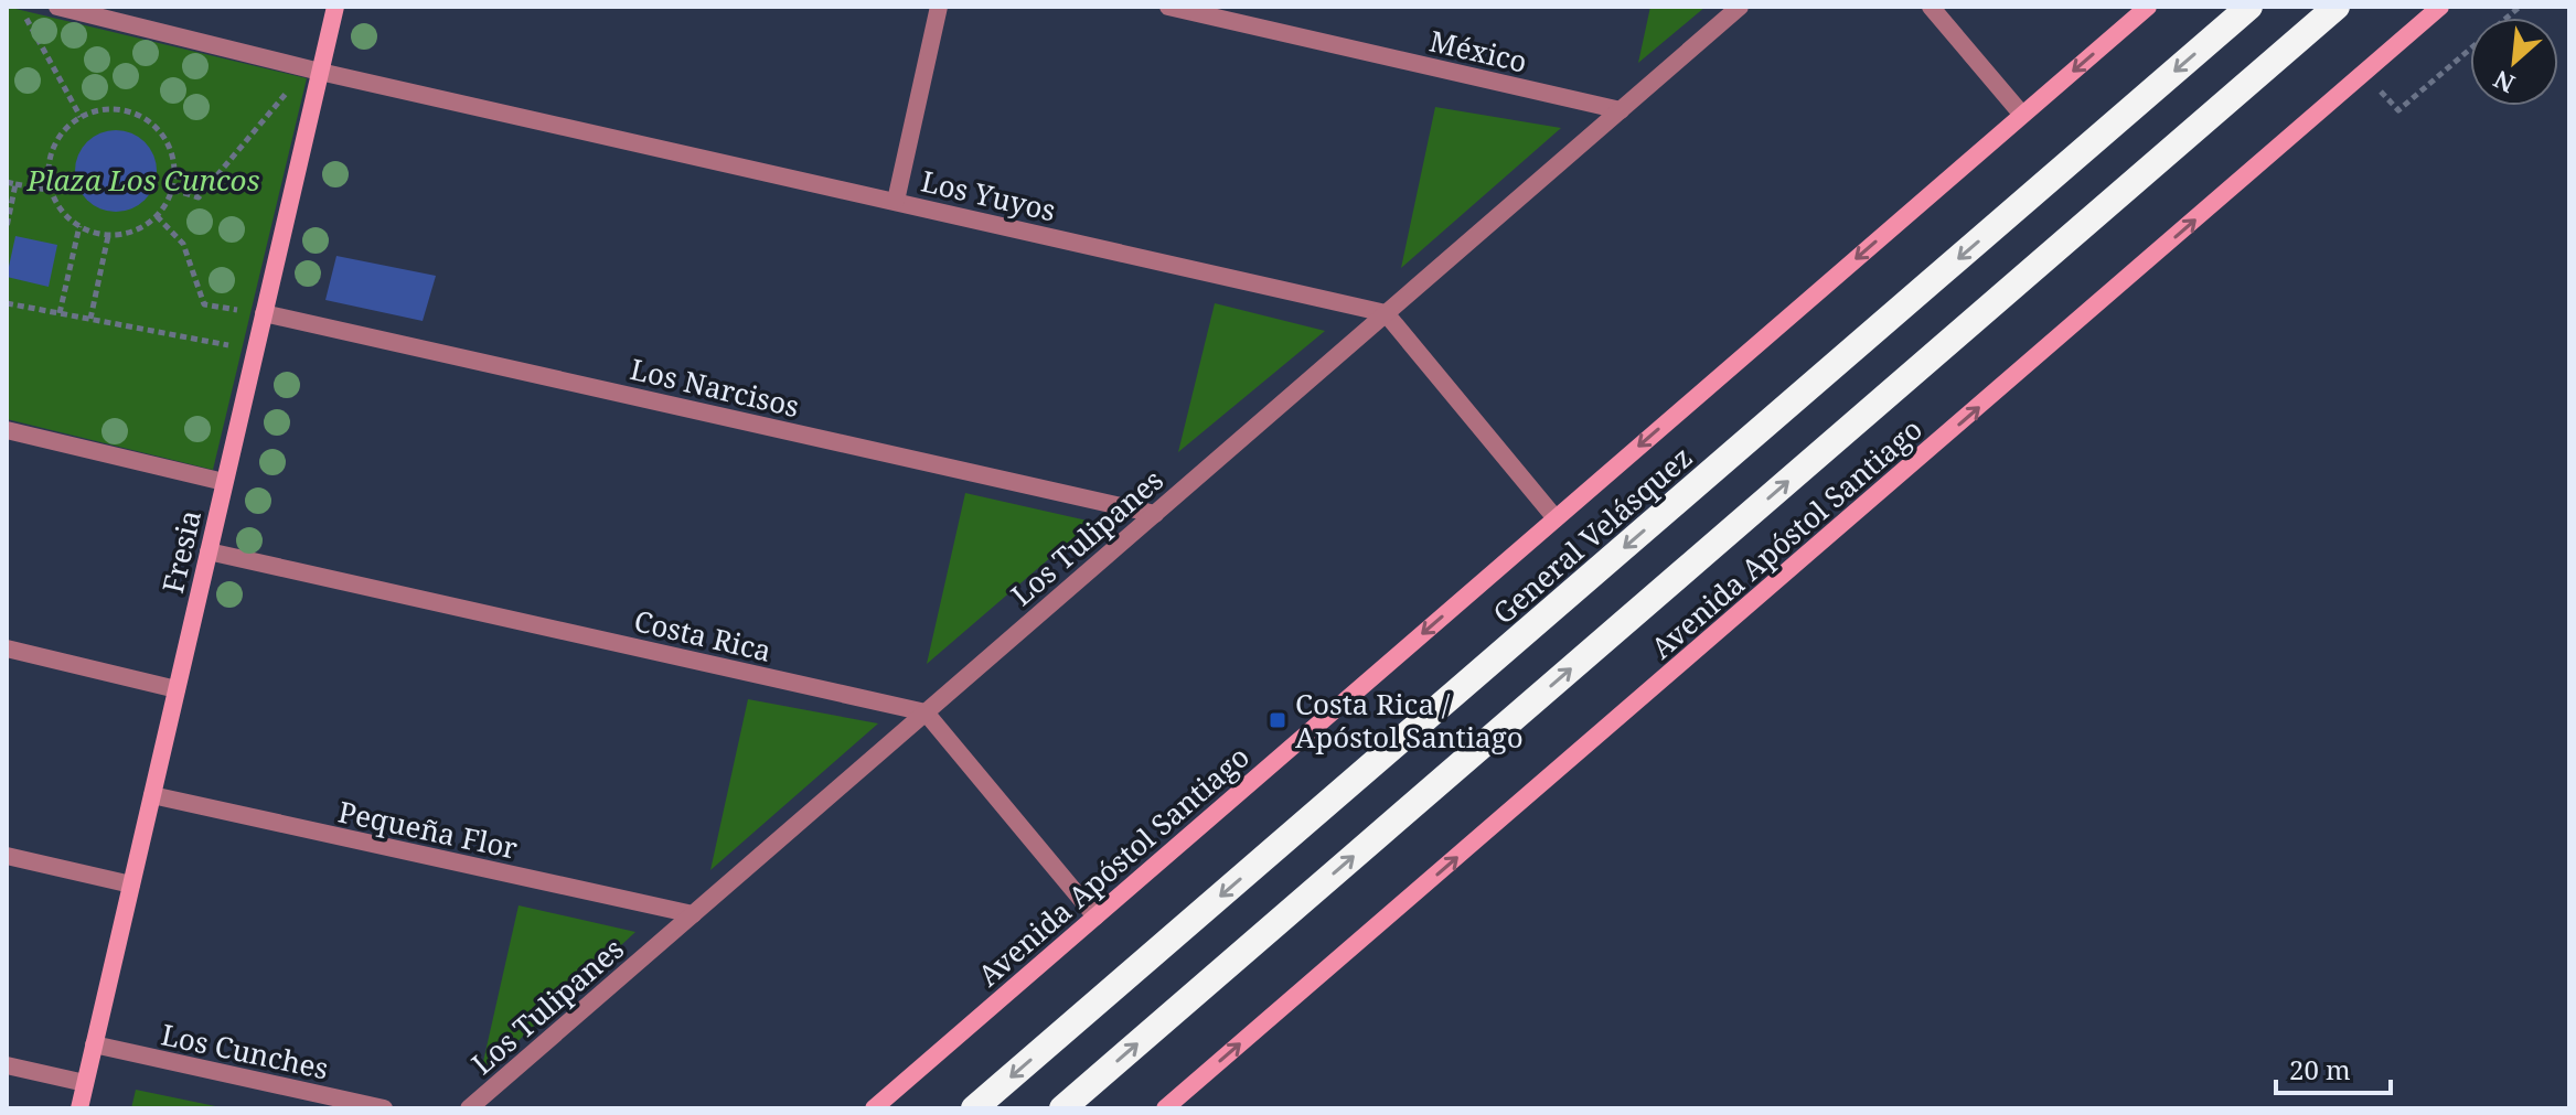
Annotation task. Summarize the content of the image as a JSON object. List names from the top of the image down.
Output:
{
  "streets": {
    "highway": ["General Velásquez"],
    "street": [
      "México",
      "Los Yuyos",
      "Los Narcisos",
      "Los Tulipanes",
      "Avenida Apóstol Santiago",
      "Fresia",
      "Costa Rica",
      "Pequeña Flor",
      "Los Cunches"
    ]
  },
  "crossings": [
    ["México", "Los Tulipanes"],
    ["Los Yuyos", "Los Tulipanes"],
    ["Los Yuyos", "Fresia"],
    ["Los Narcisos", "Los Tulipanes"],
    ["Los Narcisos", "Fresia"],
    ["Los Tulipanes", "Costa Rica"],
    ["Los Tulipanes", "Pequeña Flor"],
    ["Fresia", "Costa Rica"],
    ["Fresia", "Pequeña Flor"],
    ["Fresia", "Los Cunches"]
  ],
  "parks": ["Plaza Los Cuncos"],
  "places": {
    "transit": ["Costa Rica / Apóstol Santiago"]
  },
  "scale_bar": "20 m",
  "north": "bottom left"
}
